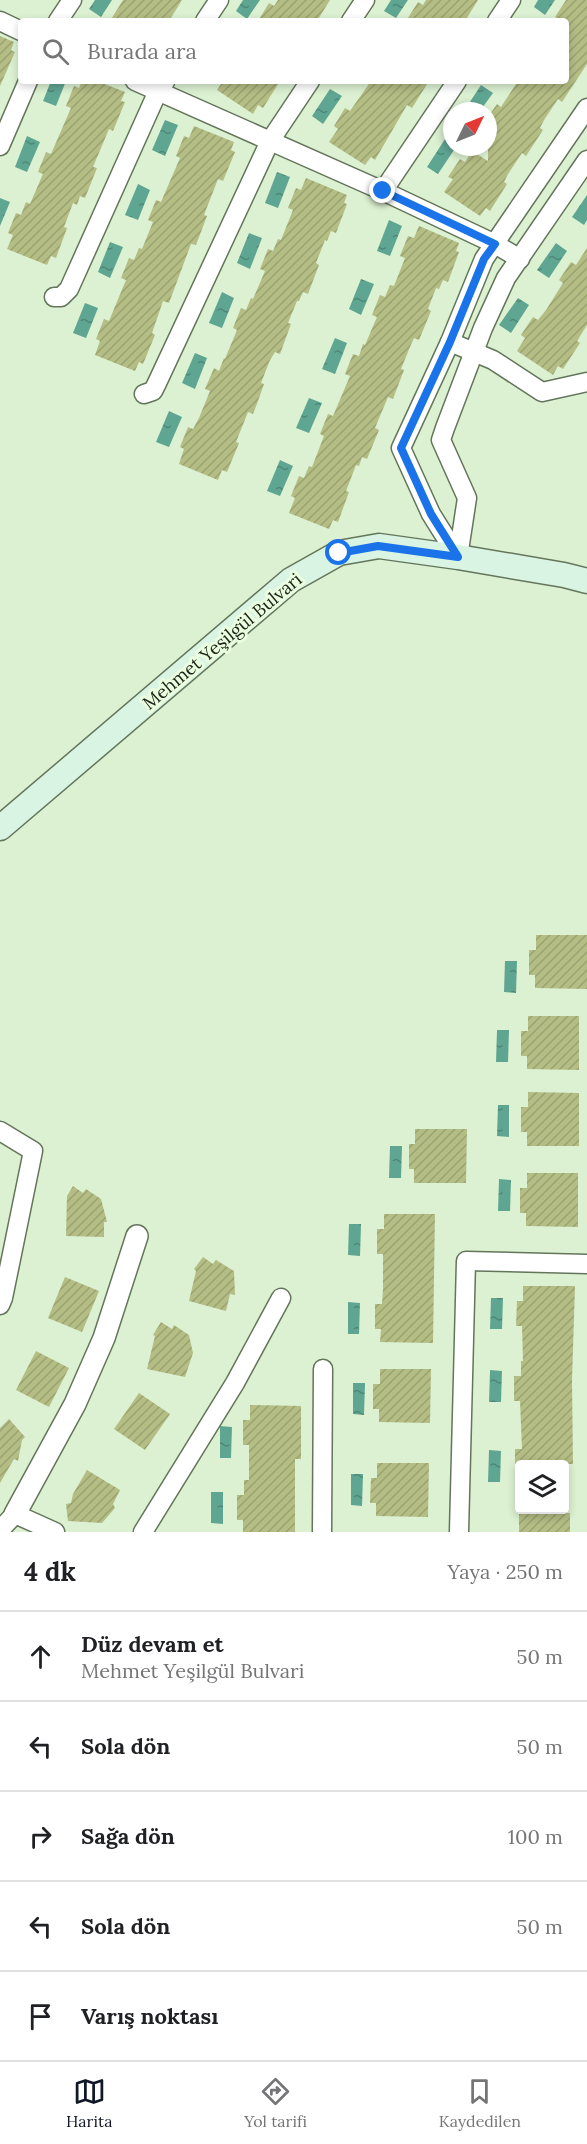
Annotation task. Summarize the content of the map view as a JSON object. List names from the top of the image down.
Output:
{
  "streets": {
    "main road": ["Mehmet Yeşilgül Bulvari"]
  },
  "north": "top right",
  "page": {
    "search": "Burada ara",
    "heading": ["4 dk", "Yaya · 250 m"],
    "list": [
      ["Düz devam et", "Mehmet Yeşilgül Bulvari", "50 m"],
      ["Sola dön", "50 m"],
      ["Sağa dön", "100 m"],
      ["Sola dön", "50 m"],
      "Varış noktası"
    ],
    "nav": ["Harita", "Yol tarifi", "Kaydedilen"]
  }
}
